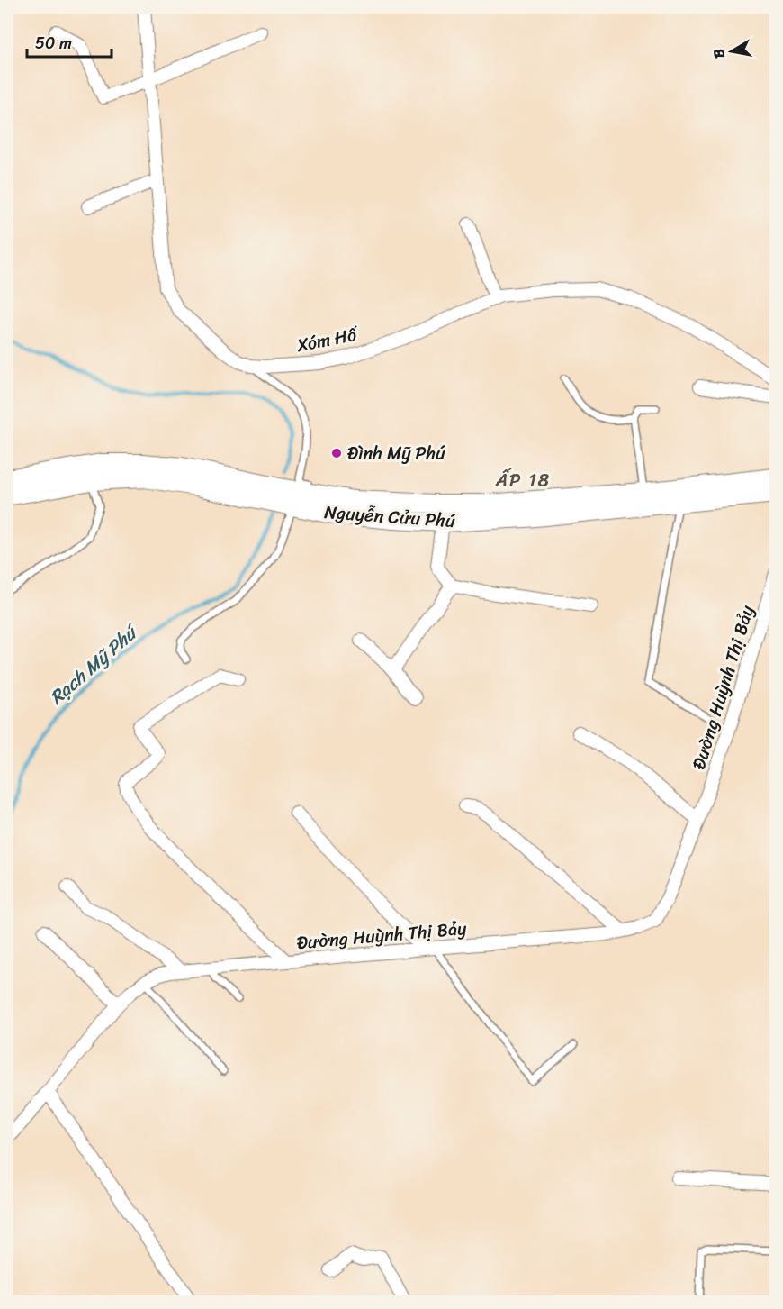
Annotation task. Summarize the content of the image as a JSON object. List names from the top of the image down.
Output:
{
  "streets": {
    "main road": ["Nguyễn Cửu Phú"],
    "street": ["Xóm Hố", "Đường Huỳnh Thị Bảy"]
  },
  "districts": ["ẤP 18"],
  "water": ["Rạch Mỹ Phú"],
  "places": ["Đình Mỹ Phú"],
  "scale_bar": "50 m",
  "north": "left"
}
